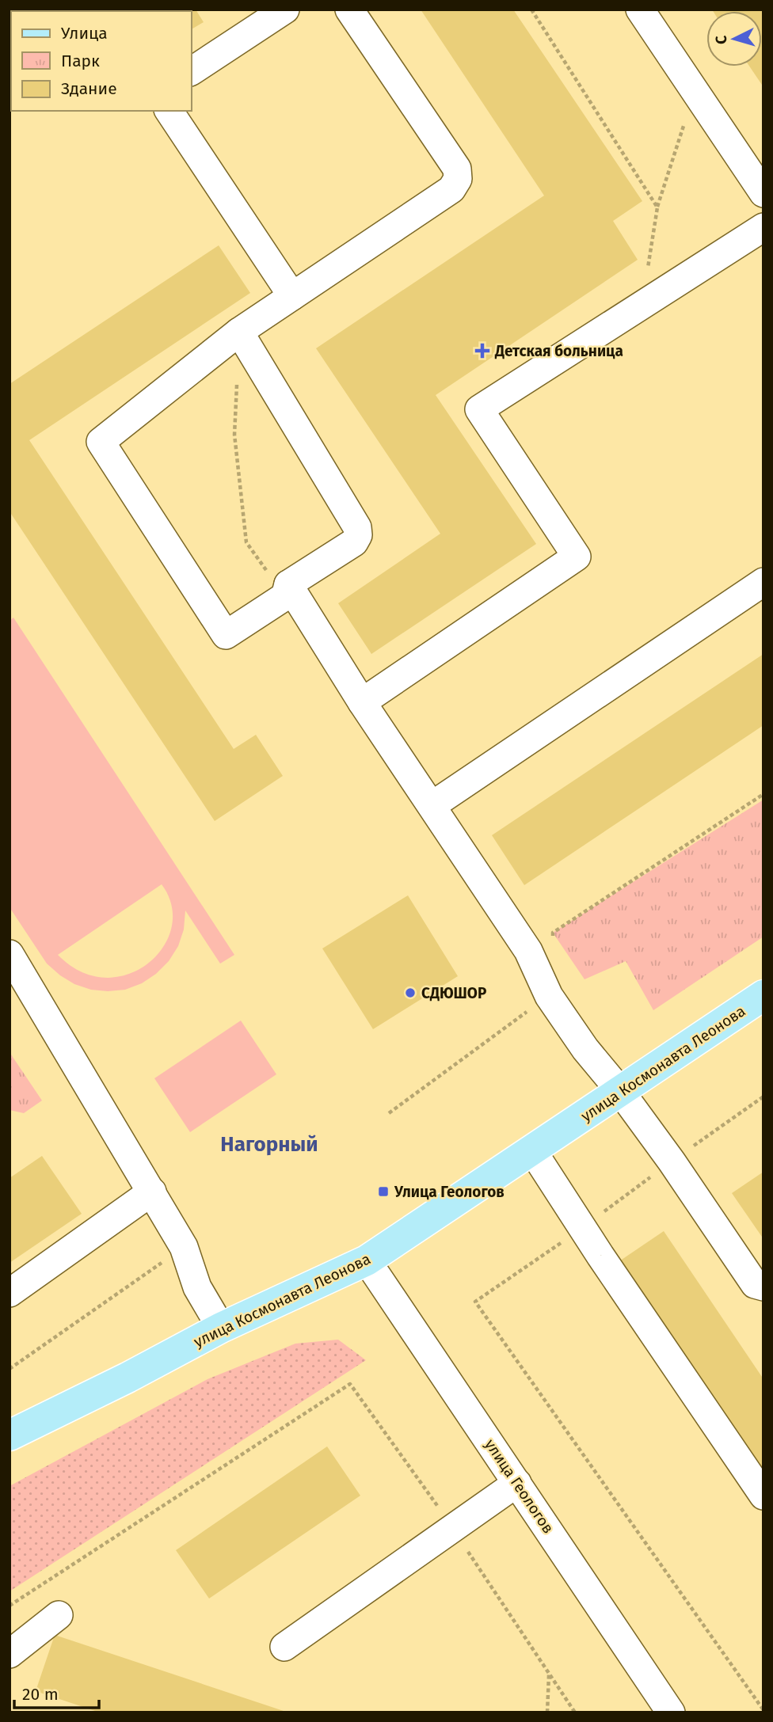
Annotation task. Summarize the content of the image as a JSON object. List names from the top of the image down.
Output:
{
  "streets": {
    "main road": ["улица Космонавта Леонова"],
    "street": ["улица Геологов"]
  },
  "crossings": [
    ["улица Космонавта Леонова", "улица Геологов"]
  ],
  "districts": ["Нагорный"],
  "places": {
    "health": ["Детская больница"],
    "other": ["СДЮШОР"],
    "transit": ["Улица Геологов"]
  },
  "legend": ["Улица", "Парк", "Здание"],
  "scale_bar": "20 m",
  "north": "left"
}
